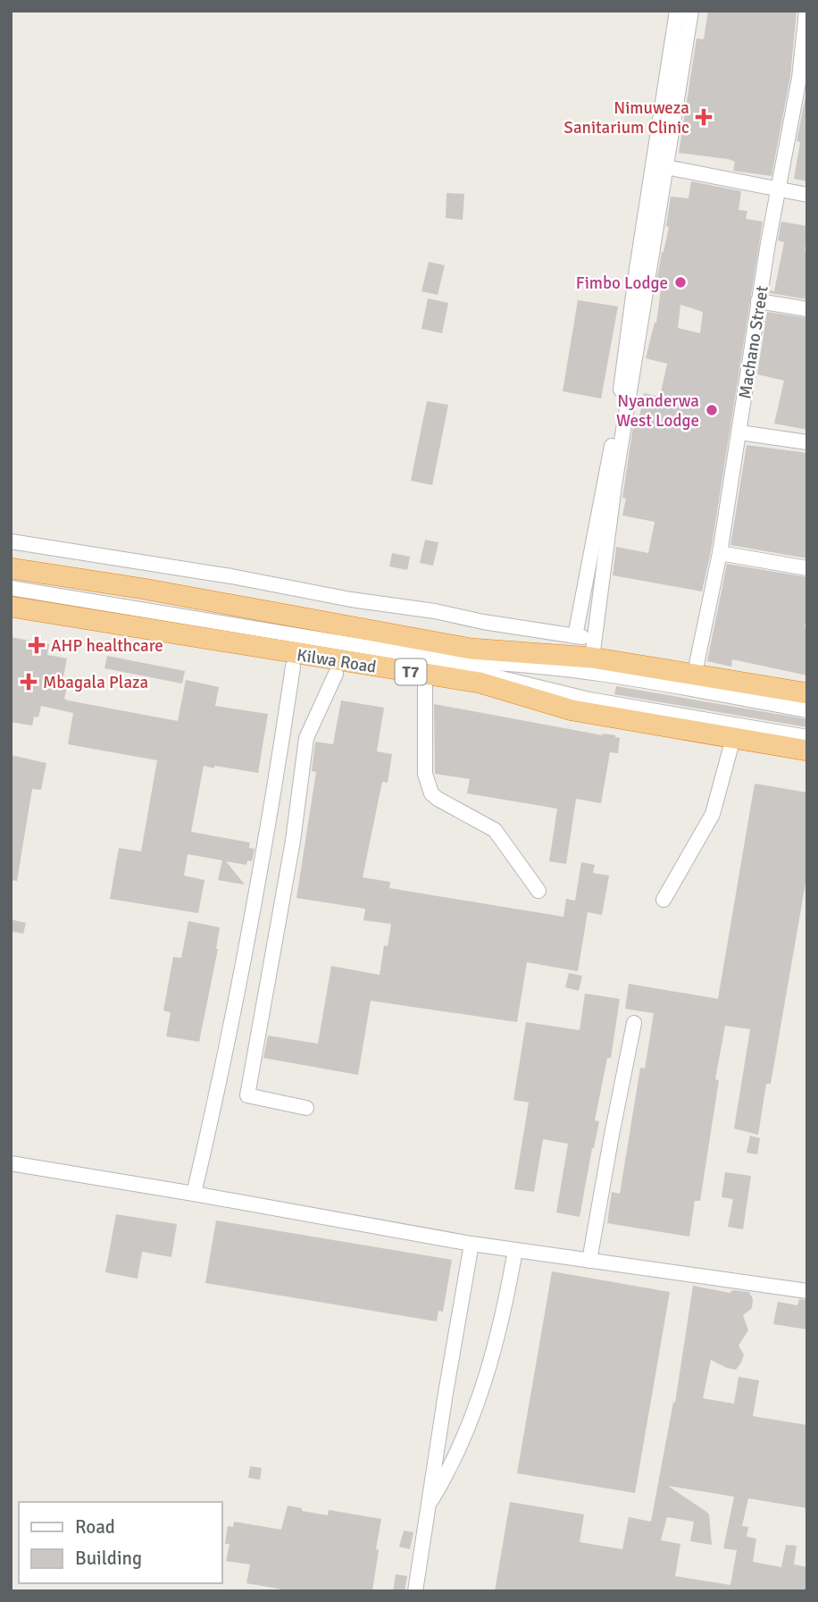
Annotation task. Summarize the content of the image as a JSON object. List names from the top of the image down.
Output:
{
  "streets": {
    "highway": ["Kilwa Road", "T7"],
    "street": ["Machano Street"]
  },
  "crossings": [
    ["Machano Street", "Kilwa Road"]
  ],
  "places": {
    "health": ["Nimuweza Sanitarium Clinic", "AHP healthcare", "Mbagala Plaza"],
    "other": ["Fimbo Lodge", "Nyanderwa West Lodge"]
  },
  "legend": ["Road", "Building"]
}
